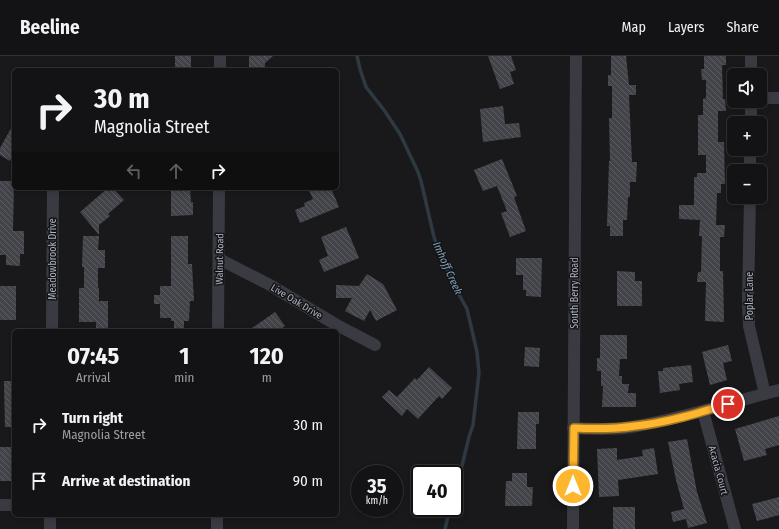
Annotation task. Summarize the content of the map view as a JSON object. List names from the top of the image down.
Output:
{
  "streets": {
    "street": [
      "Meadowbrook Drive",
      "Walnut Road",
      "South Berry Road",
      "Poplar Lane",
      "Live Oak Drive",
      "Acacia Court"
    ]
  },
  "crossings": [
    ["Walnut Road", "Live Oak Drive"]
  ],
  "water": ["Imhoff Creek"],
  "page": {
    "header": "Beeline",
    "nav": ["Map", "Layers", "Share"],
    "map_buttons": ["+", "−"],
    "turn": ["30 m", "Magnolia Street"],
    "eta": [
      "07:45",
      "Arrival",
      "1",
      "min",
      "120",
      "m"
    ],
    "list": [
      {
        "name": "Turn right",
        "note": "Magnolia Street",
        "value": "30 m"
      },
      {
        "name": "Arrive at destination",
        "value": "90 m"
      }
    ],
    "speed": "35 km/h",
    "limit": "40"
  }
}
